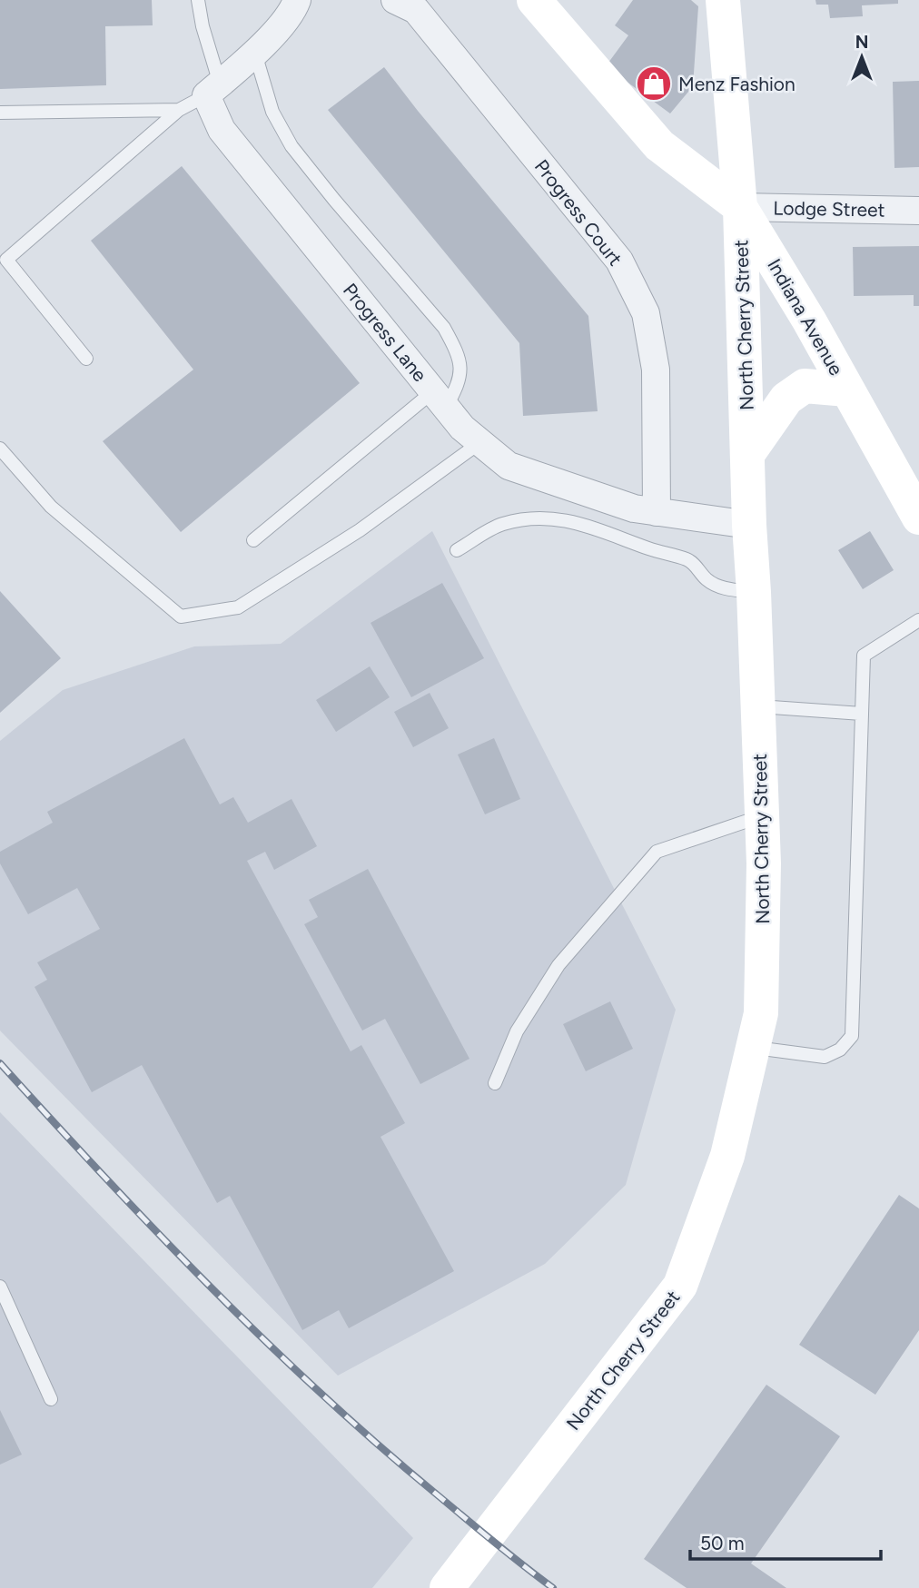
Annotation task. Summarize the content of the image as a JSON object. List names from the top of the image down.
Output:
{
  "streets": {
    "main road": ["Indiana Avenue", "North Cherry Street"],
    "street": ["Lodge Street", "Progress Court", "Progress Lane"]
  },
  "crossings": [
    ["Lodge Street", "Indiana Avenue"],
    ["Lodge Street", "North Cherry Street"],
    ["Progress Court", "Progress Lane"],
    ["Indiana Avenue", "North Cherry Street"],
    ["North Cherry Street", "Progress Lane"]
  ],
  "places": {
    "shop": ["Menz Fashion"]
  },
  "scale_bar": "50 m",
  "north": "top"
}
